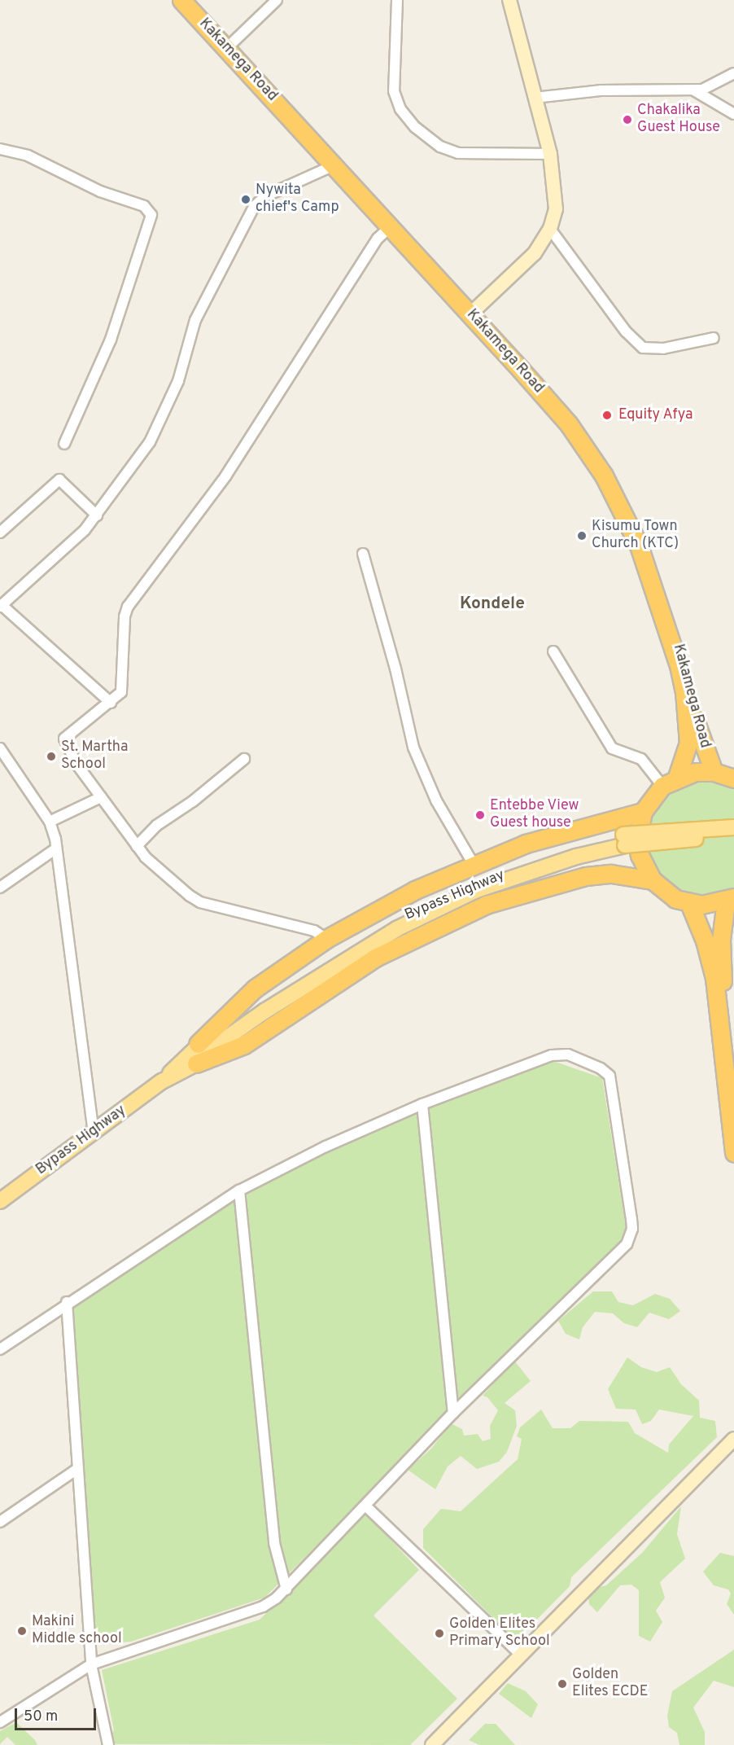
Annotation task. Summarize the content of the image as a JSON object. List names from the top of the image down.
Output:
{
  "streets": {
    "highway": ["Kakamega Road"],
    "main road": ["Bypass Highway"]
  },
  "districts": ["Kondele"],
  "places": [
    "Chakalika Guest House",
    "Nywita chief's Camp",
    "Equity Afya",
    "Kisumu Town Church (KTC)",
    "St. Martha School",
    "Entebbe View Guest house",
    "Makini Middle school",
    "Golden Elites Primary School",
    "Golden Elites ECDE"
  ],
  "scale_bar": "50 m"
}
